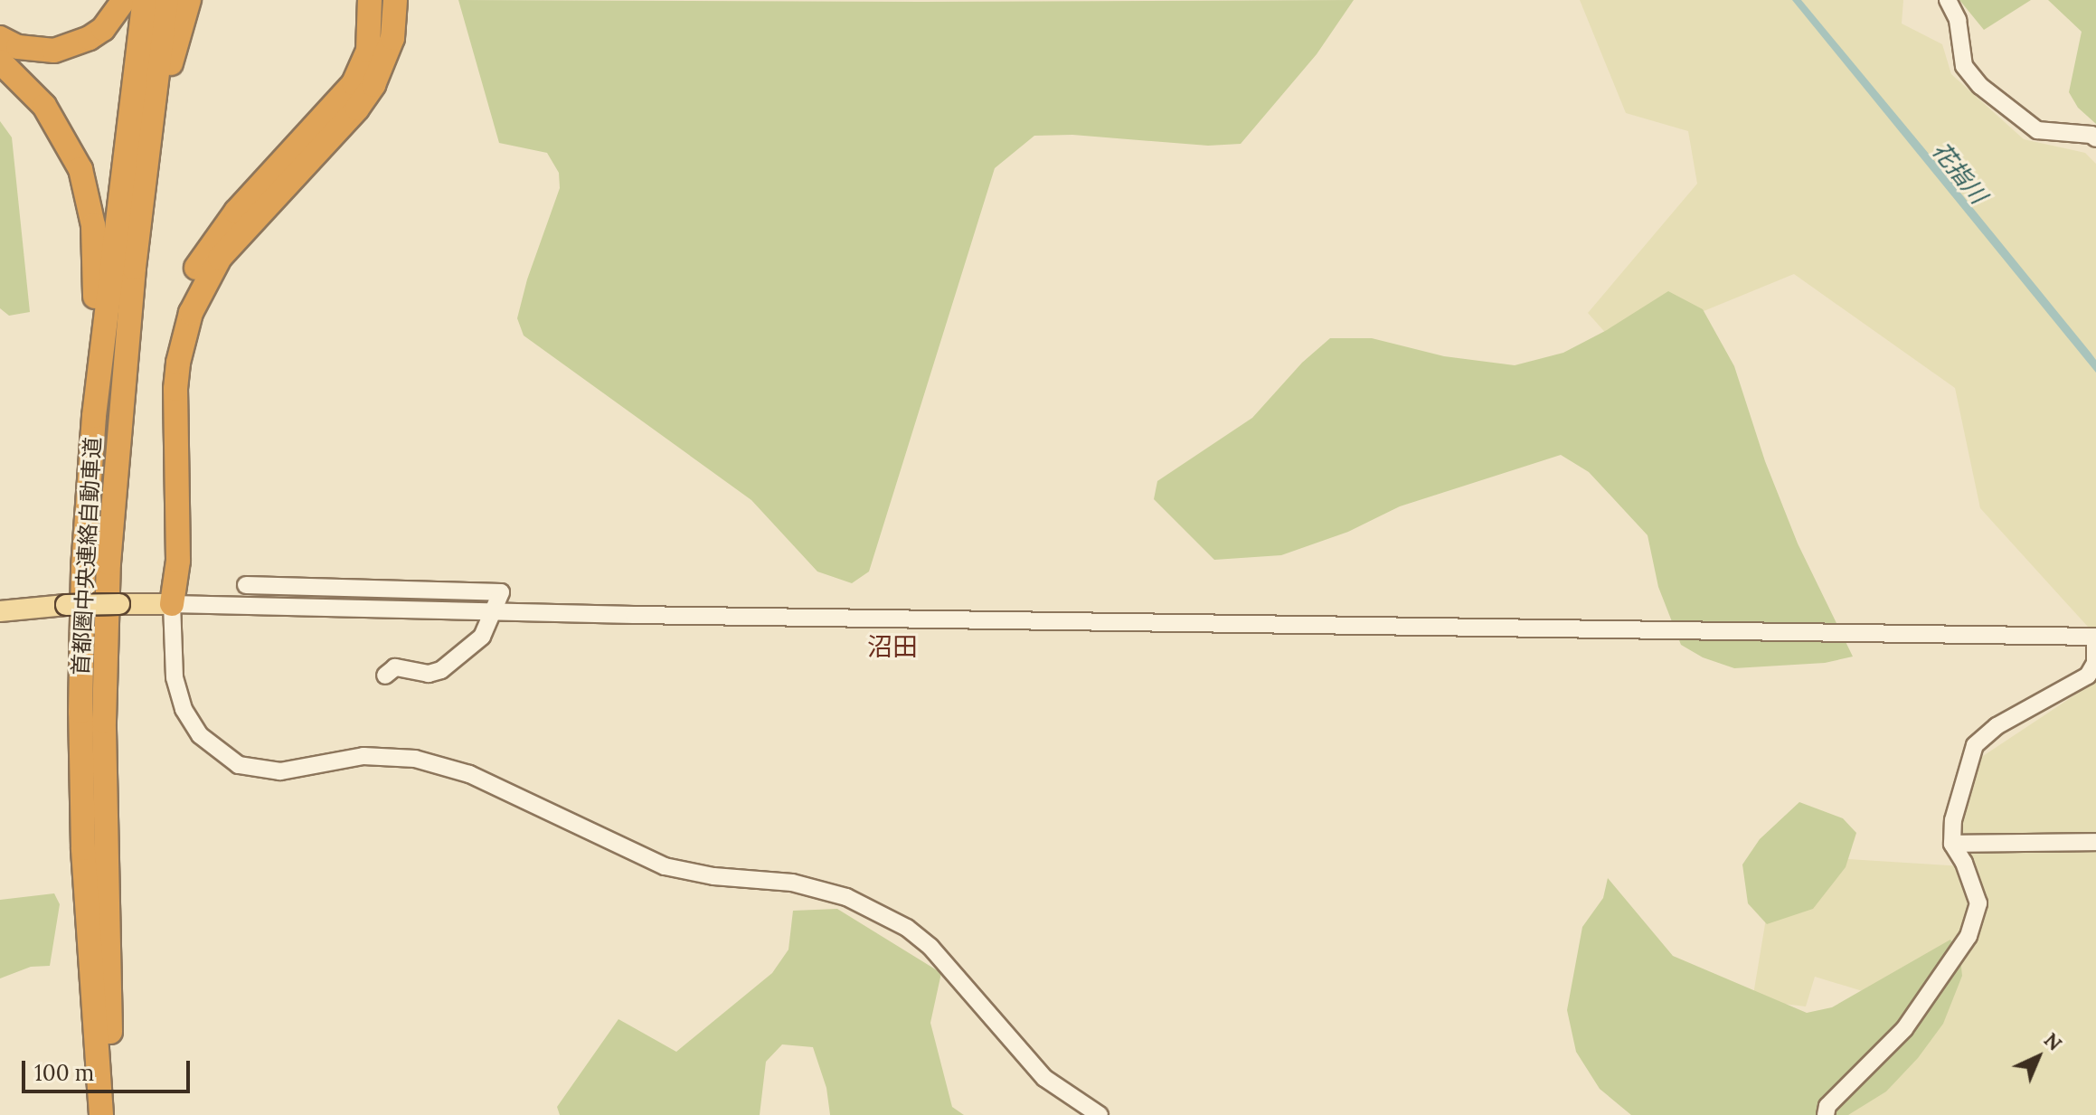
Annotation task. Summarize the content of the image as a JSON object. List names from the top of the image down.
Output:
{
  "streets": {
    "highway": ["首都圏中央連絡自動車道"]
  },
  "districts": ["沼田"],
  "water": ["花指川"],
  "scale_bar": "100 m",
  "north": "top right"
}
